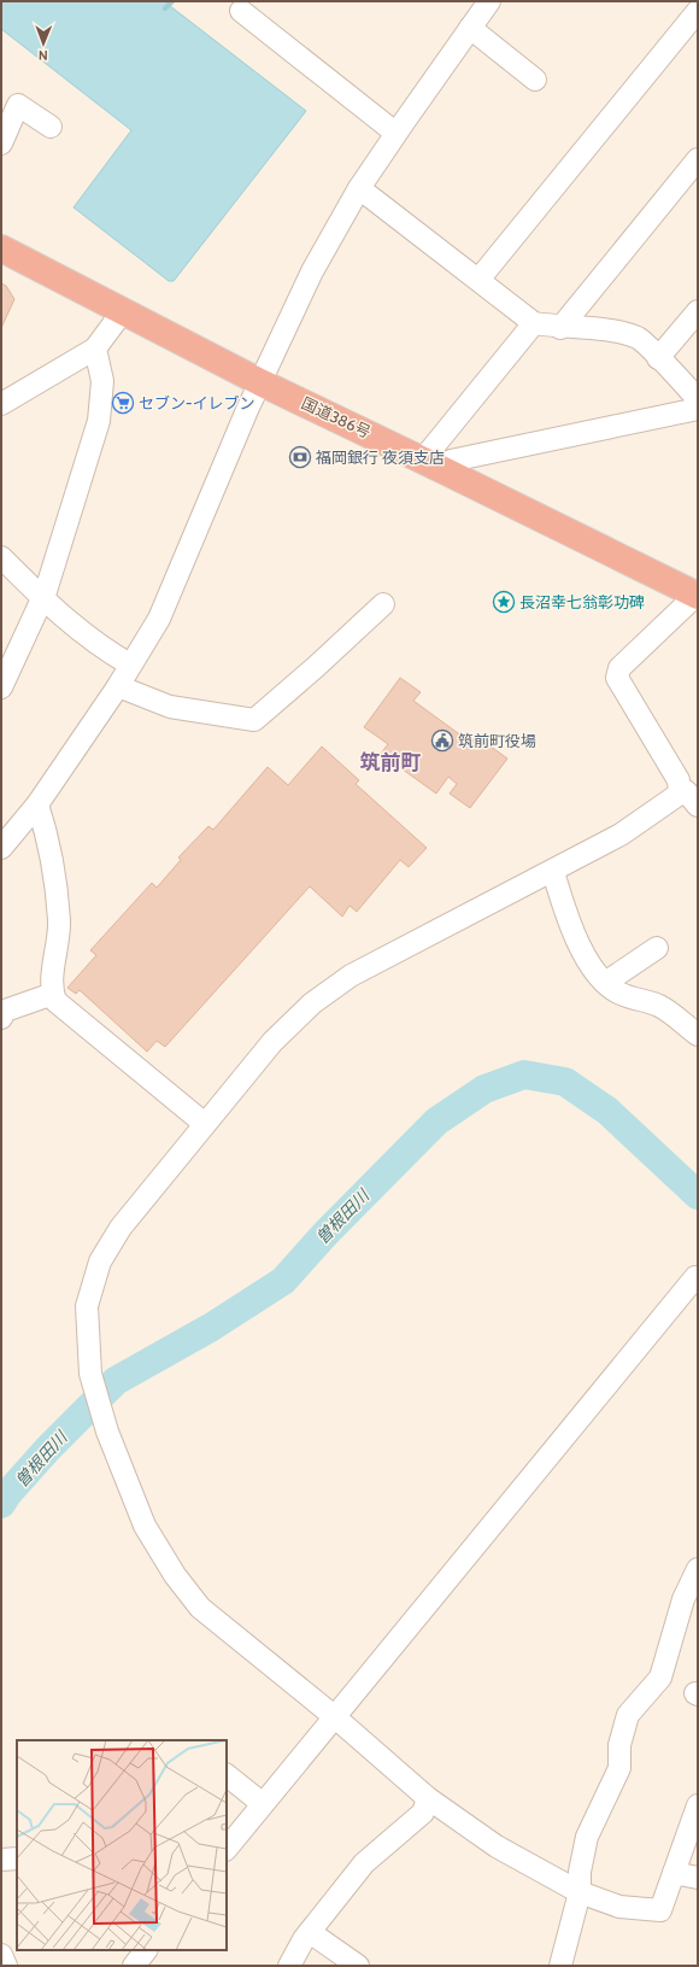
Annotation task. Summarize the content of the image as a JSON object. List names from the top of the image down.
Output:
{
  "streets": {
    "highway": ["国道386号"]
  },
  "districts": ["筑前町"],
  "water": ["曽根田川"],
  "places": {
    "supermarket": ["セブン-イレブン"],
    "bank": ["福岡銀行 夜須支店"],
    "place": ["長沼幸七翁彰功碑"],
    "public building": ["筑前町役場"]
  },
  "north": "bottom"
}
